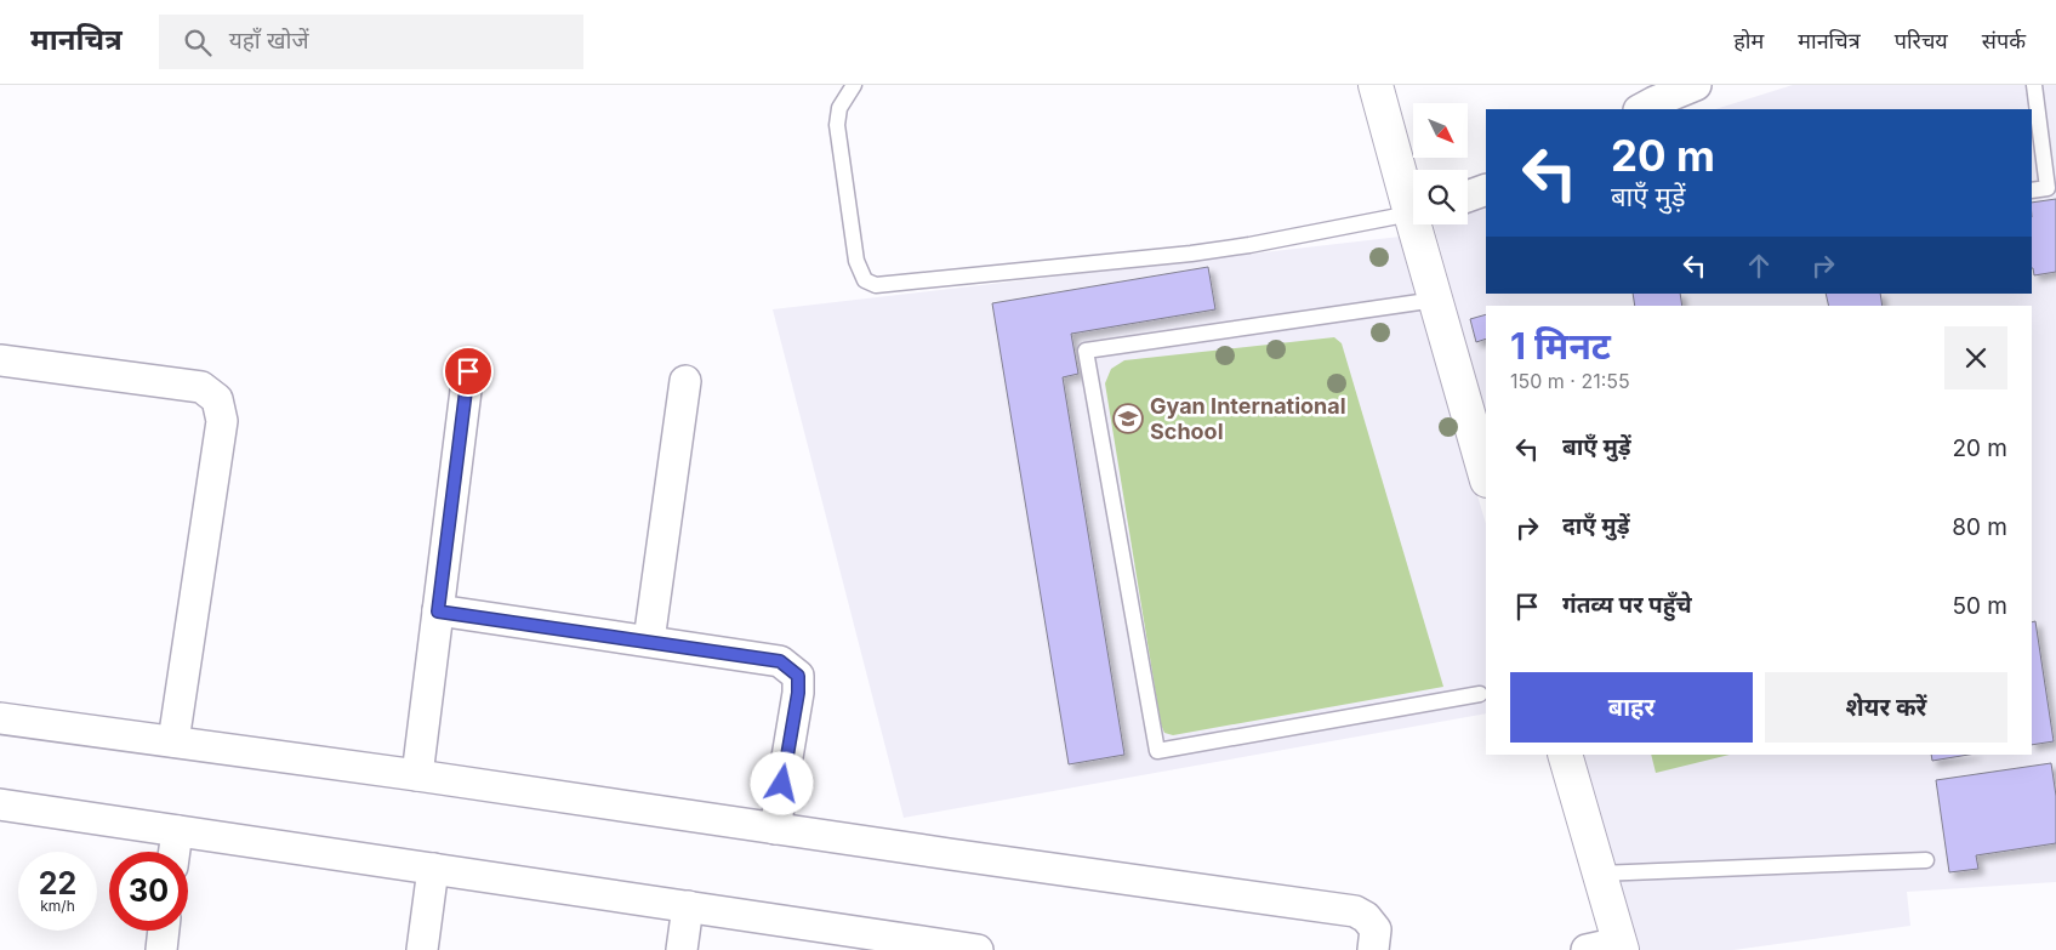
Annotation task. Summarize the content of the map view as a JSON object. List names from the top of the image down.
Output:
{
  "places": {
    "school or university": ["Gyan International School"]
  },
  "north": "bottom right",
  "page": {
    "header": "मानचित्र",
    "search": "यहाँ खोजें",
    "nav": [
      "होम",
      "मानचित्र",
      "परिचय",
      "संपर्क"
    ],
    "turn": ["20 m", "बाएँ मुड़ें"],
    "heading": ["1 मिनट", "150 m · 21:55"],
    "list": [
      {
        "name": "बाएँ मुड़ें",
        "value": "20 m"
      },
      {
        "name": "दाएँ मुड़ें",
        "value": "80 m"
      },
      {
        "name": "गंतव्य पर पहुँचे",
        "value": "50 m"
      }
    ],
    "buttons": ["बाहर", "शेयर करें"],
    "speed": "22 km/h",
    "limit": "30"
  }
}
